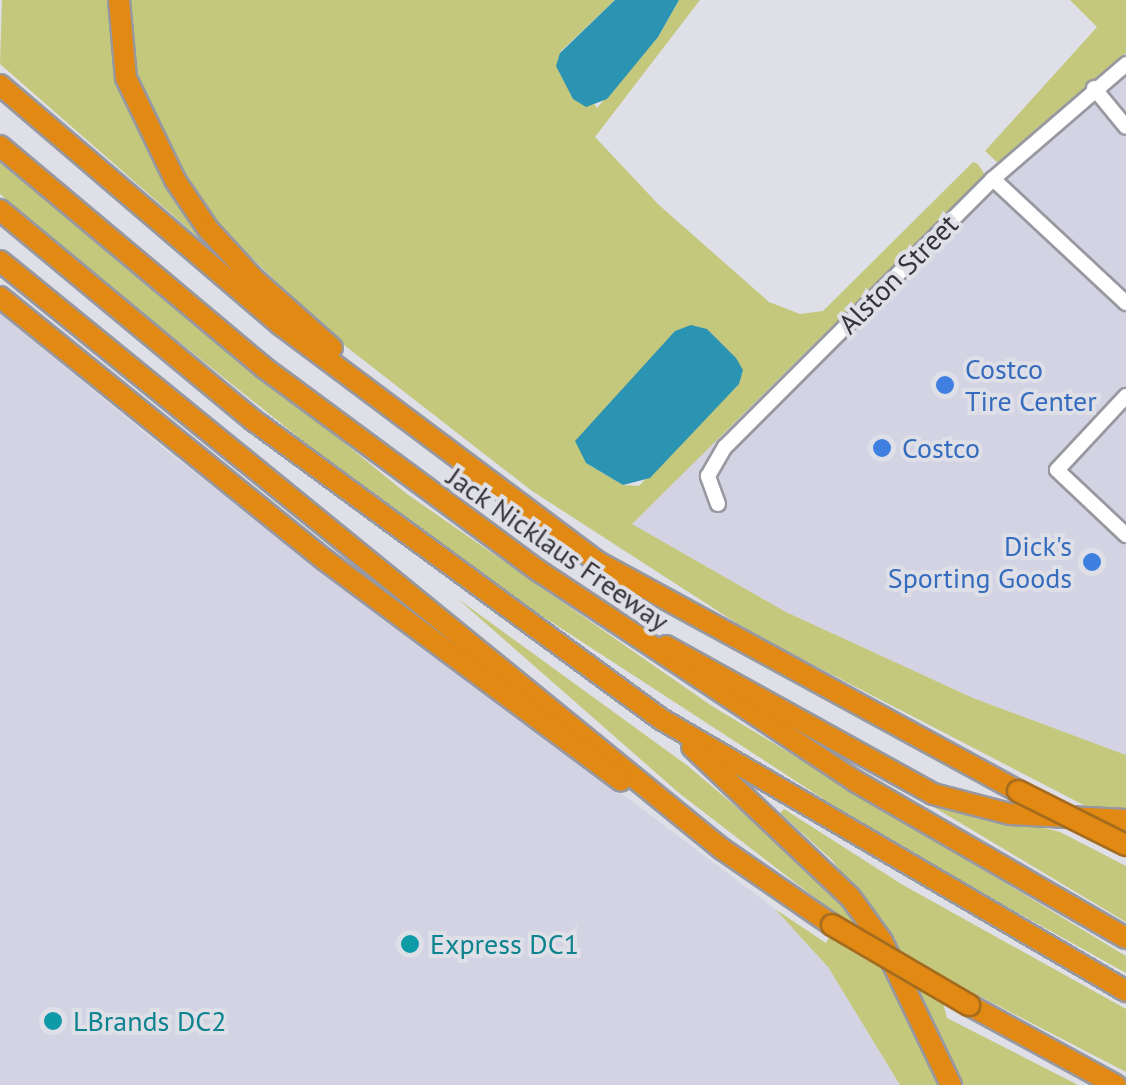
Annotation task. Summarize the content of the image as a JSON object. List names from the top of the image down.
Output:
{
  "streets": {
    "highway": ["Jack Nicklaus Freeway"],
    "street": ["Alston Street"]
  },
  "places": [
    "Costco Tire Center",
    "Costco",
    "Dick's Sporting Goods",
    "Express DC1",
    "LBrands DC2"
  ]
}
